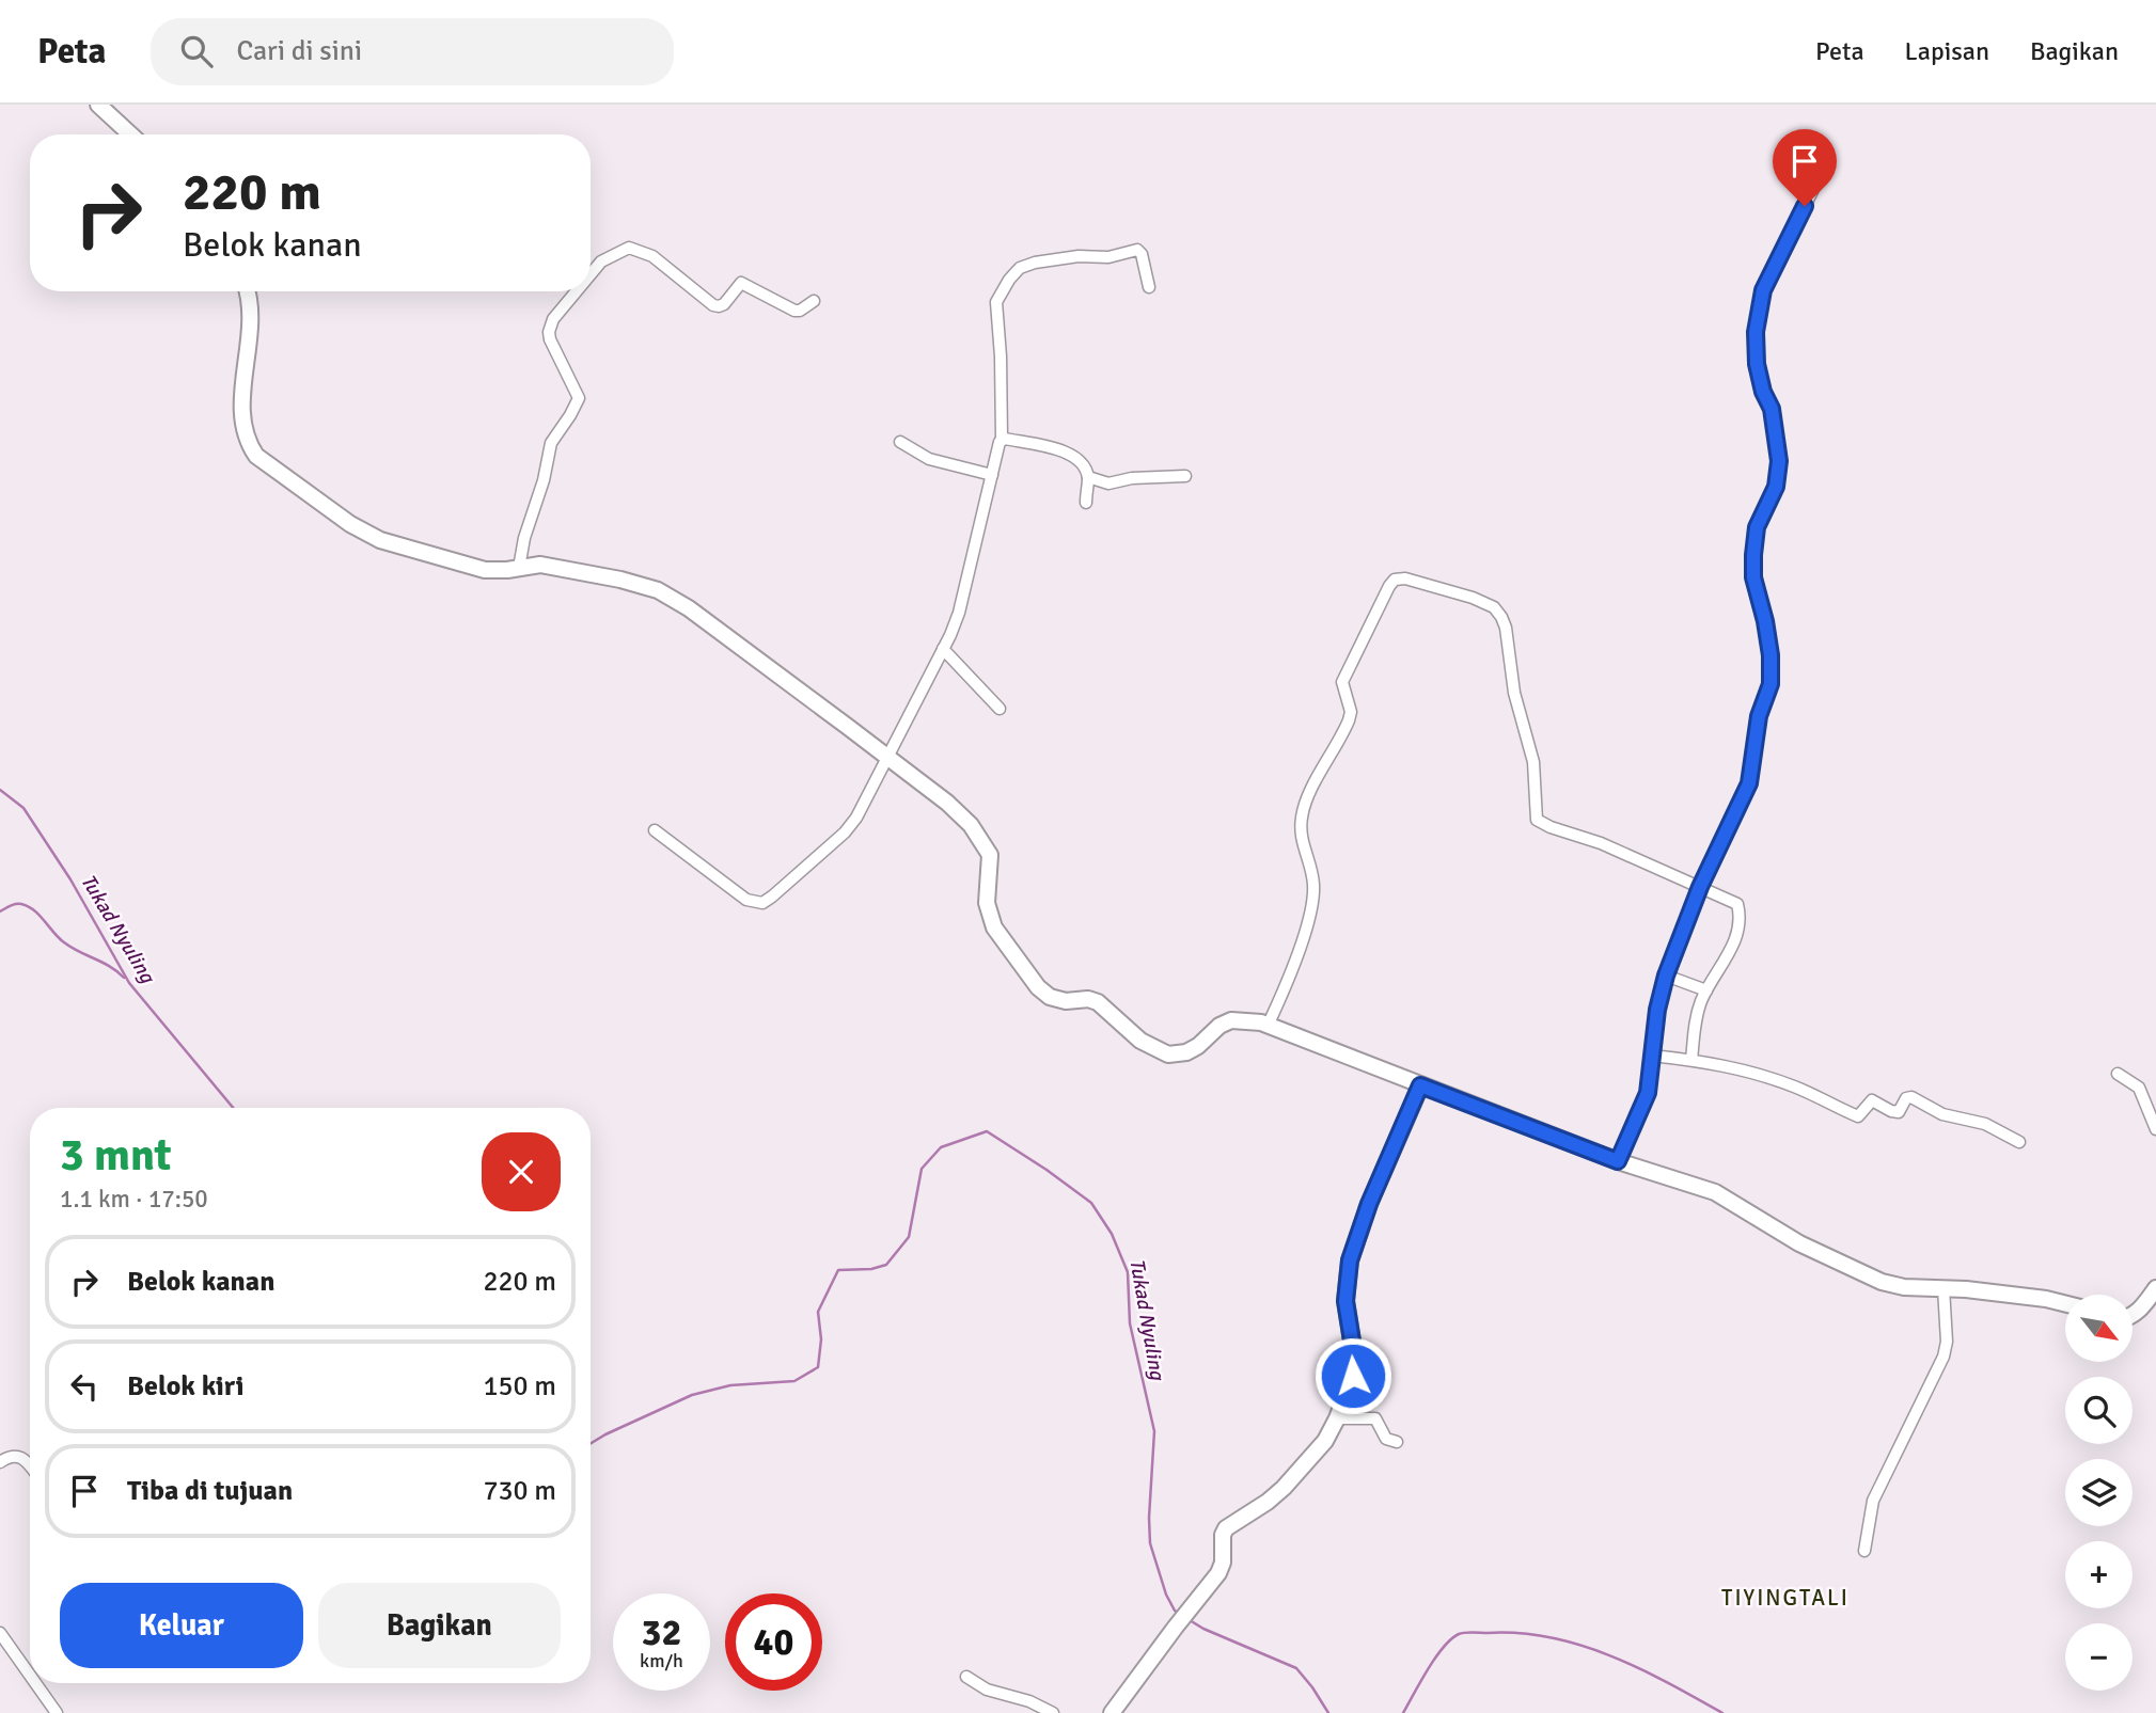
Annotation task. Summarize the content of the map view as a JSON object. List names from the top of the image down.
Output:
{
  "districts": ["TIYINGTALI"],
  "water": ["Tukad Nyuling"],
  "north": "bottom right",
  "page": {
    "header": "Peta",
    "search": "Cari di sini",
    "nav": ["Peta", "Lapisan", "Bagikan"],
    "turn": ["220 m", "Belok kanan"],
    "heading": ["3 mnt", "1.1 km · 17:50"],
    "list": [
      {
        "name": "Belok kanan",
        "value": "220 m"
      },
      {
        "name": "Belok kiri",
        "value": "150 m"
      },
      {
        "name": "Tiba di tujuan",
        "value": "730 m"
      }
    ],
    "map_buttons": ["+", "−"],
    "buttons": ["Keluar", "Bagikan"],
    "speed": "32 km/h",
    "limit": "40"
  }
}
